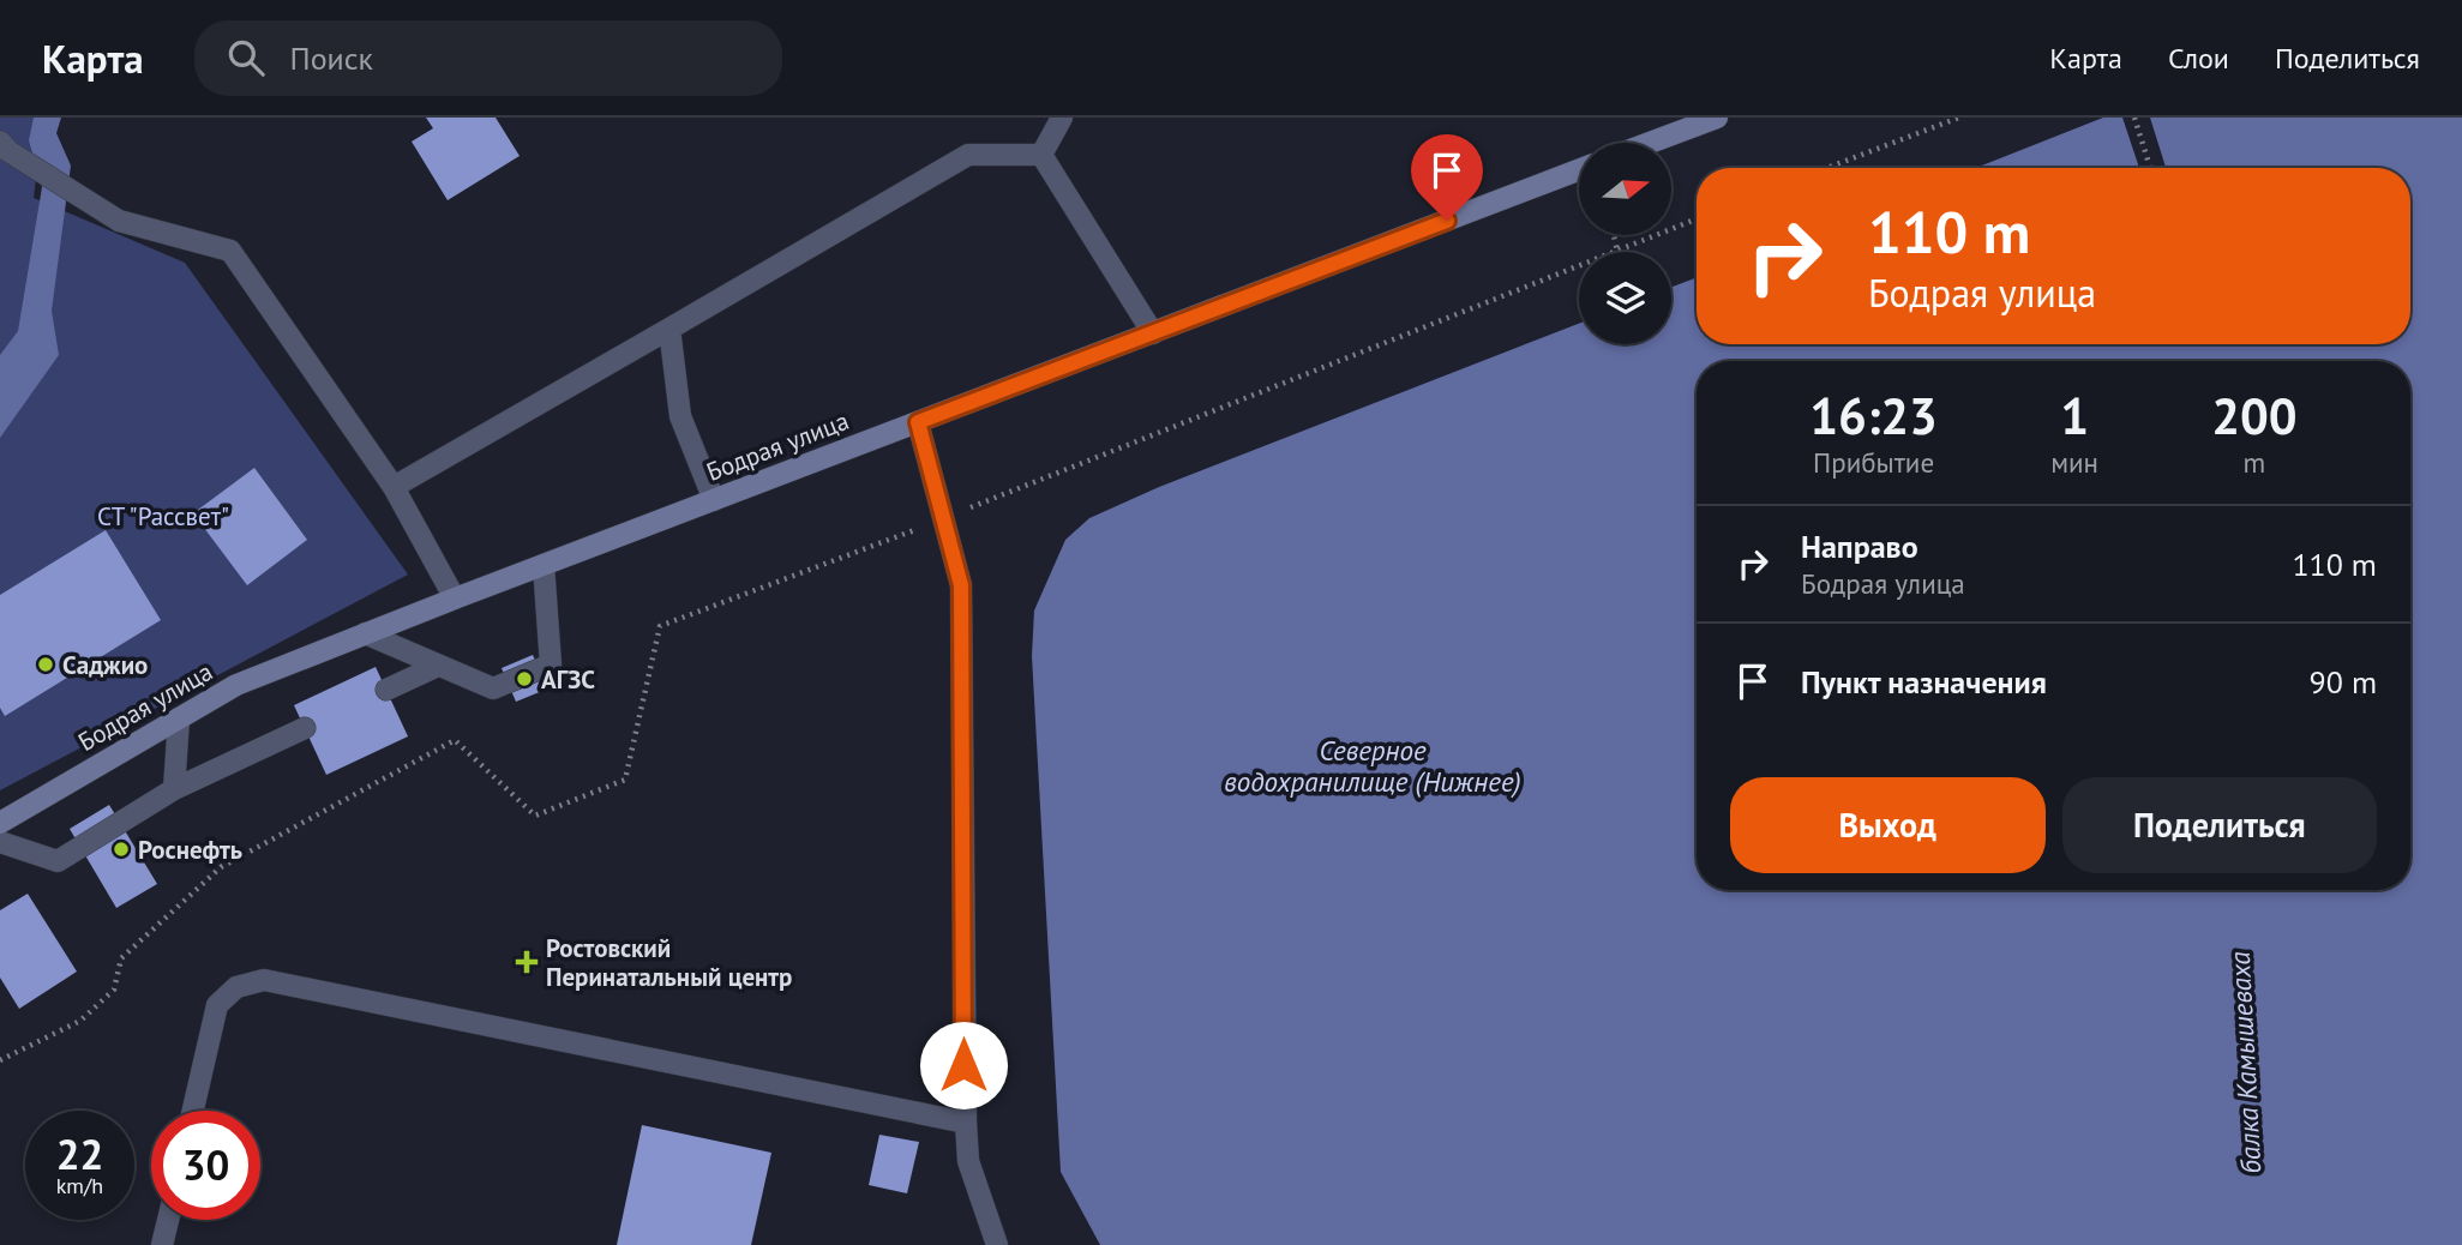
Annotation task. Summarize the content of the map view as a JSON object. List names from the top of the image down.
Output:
{
  "streets": {
    "main road": ["Бодрая улица"]
  },
  "water": ["Северное водохранилище (Нижнее)", "балка Камышеваха"],
  "parks": ["СТ \"Рассвет\""],
  "places": {
    "other": ["Саджио", "АГЗС", "Роснефть"],
    "health": ["Ростовский Перинатальный центр"]
  },
  "north": "right",
  "page": {
    "header": "Карта",
    "search": "Поиск",
    "nav": ["Карта", "Слои", "Поделиться"],
    "turn": ["110 m", "Бодрая улица"],
    "eta": [
      "16:23",
      "Прибытие",
      "1",
      "мин",
      "200",
      "m"
    ],
    "list": [
      {
        "name": "Направо",
        "note": "Бодрая улица",
        "value": "110 m"
      },
      {
        "name": "Пункт назначения",
        "value": "90 m"
      }
    ],
    "buttons": ["Выход", "Поделиться"],
    "speed": "22 km/h",
    "limit": "30"
  }
}
